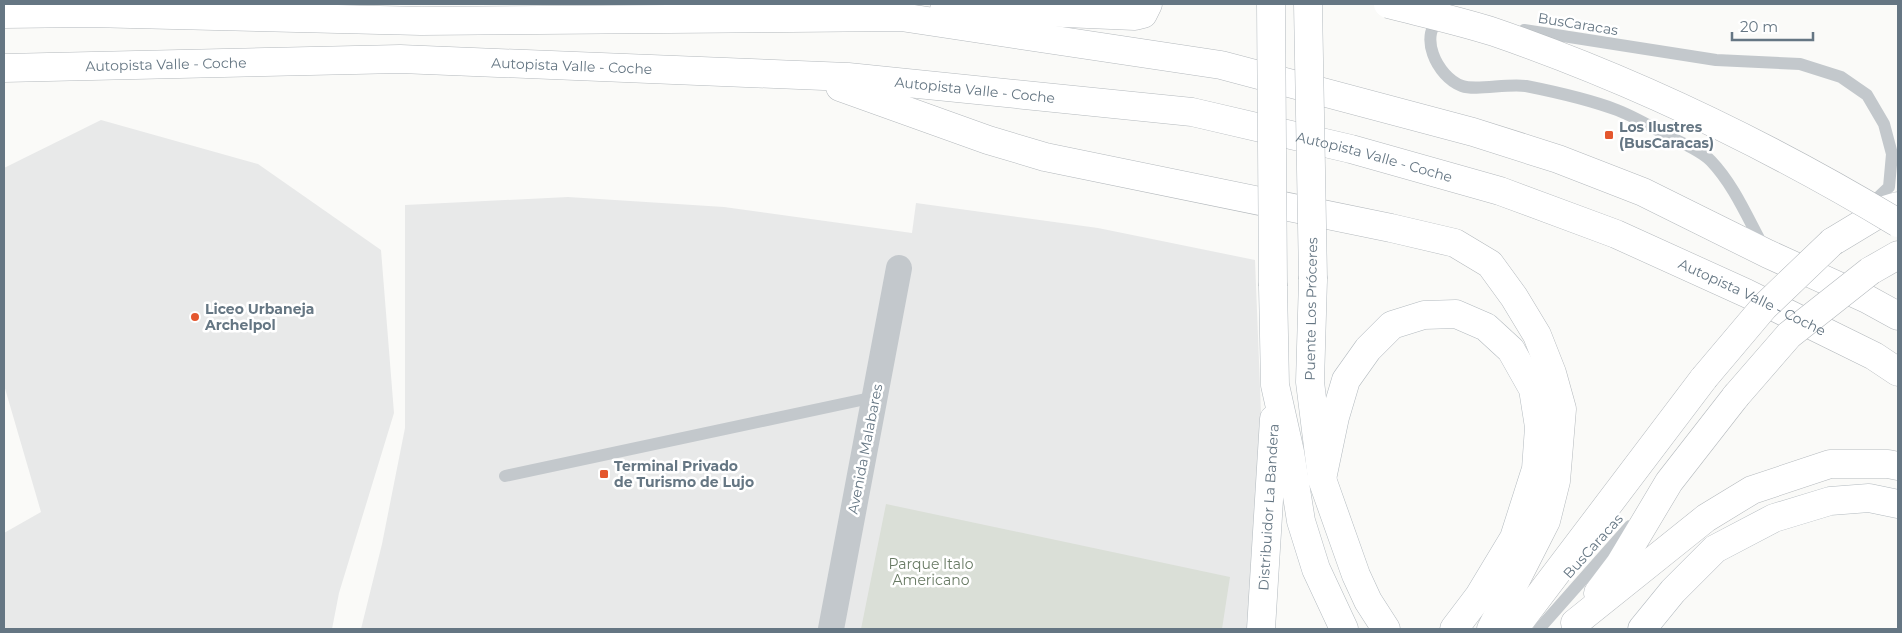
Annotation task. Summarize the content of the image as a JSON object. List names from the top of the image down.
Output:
{
  "streets": {
    "main road": ["Autopista Valle - Coche", "Puente Los Próceres", "Distribuidor La Bandera"],
    "street": ["Avenida Malabares"],
    "lane": ["BusCaracas"]
  },
  "parks": ["Parque Italo Americano"],
  "places": {
    "transit": ["Los Ilustres (BusCaracas)", "Terminal Privado de Turismo de Lujo"],
    "other": ["Liceo Urbaneja Archelpol"]
  },
  "scale_bar": "20 m"
}
